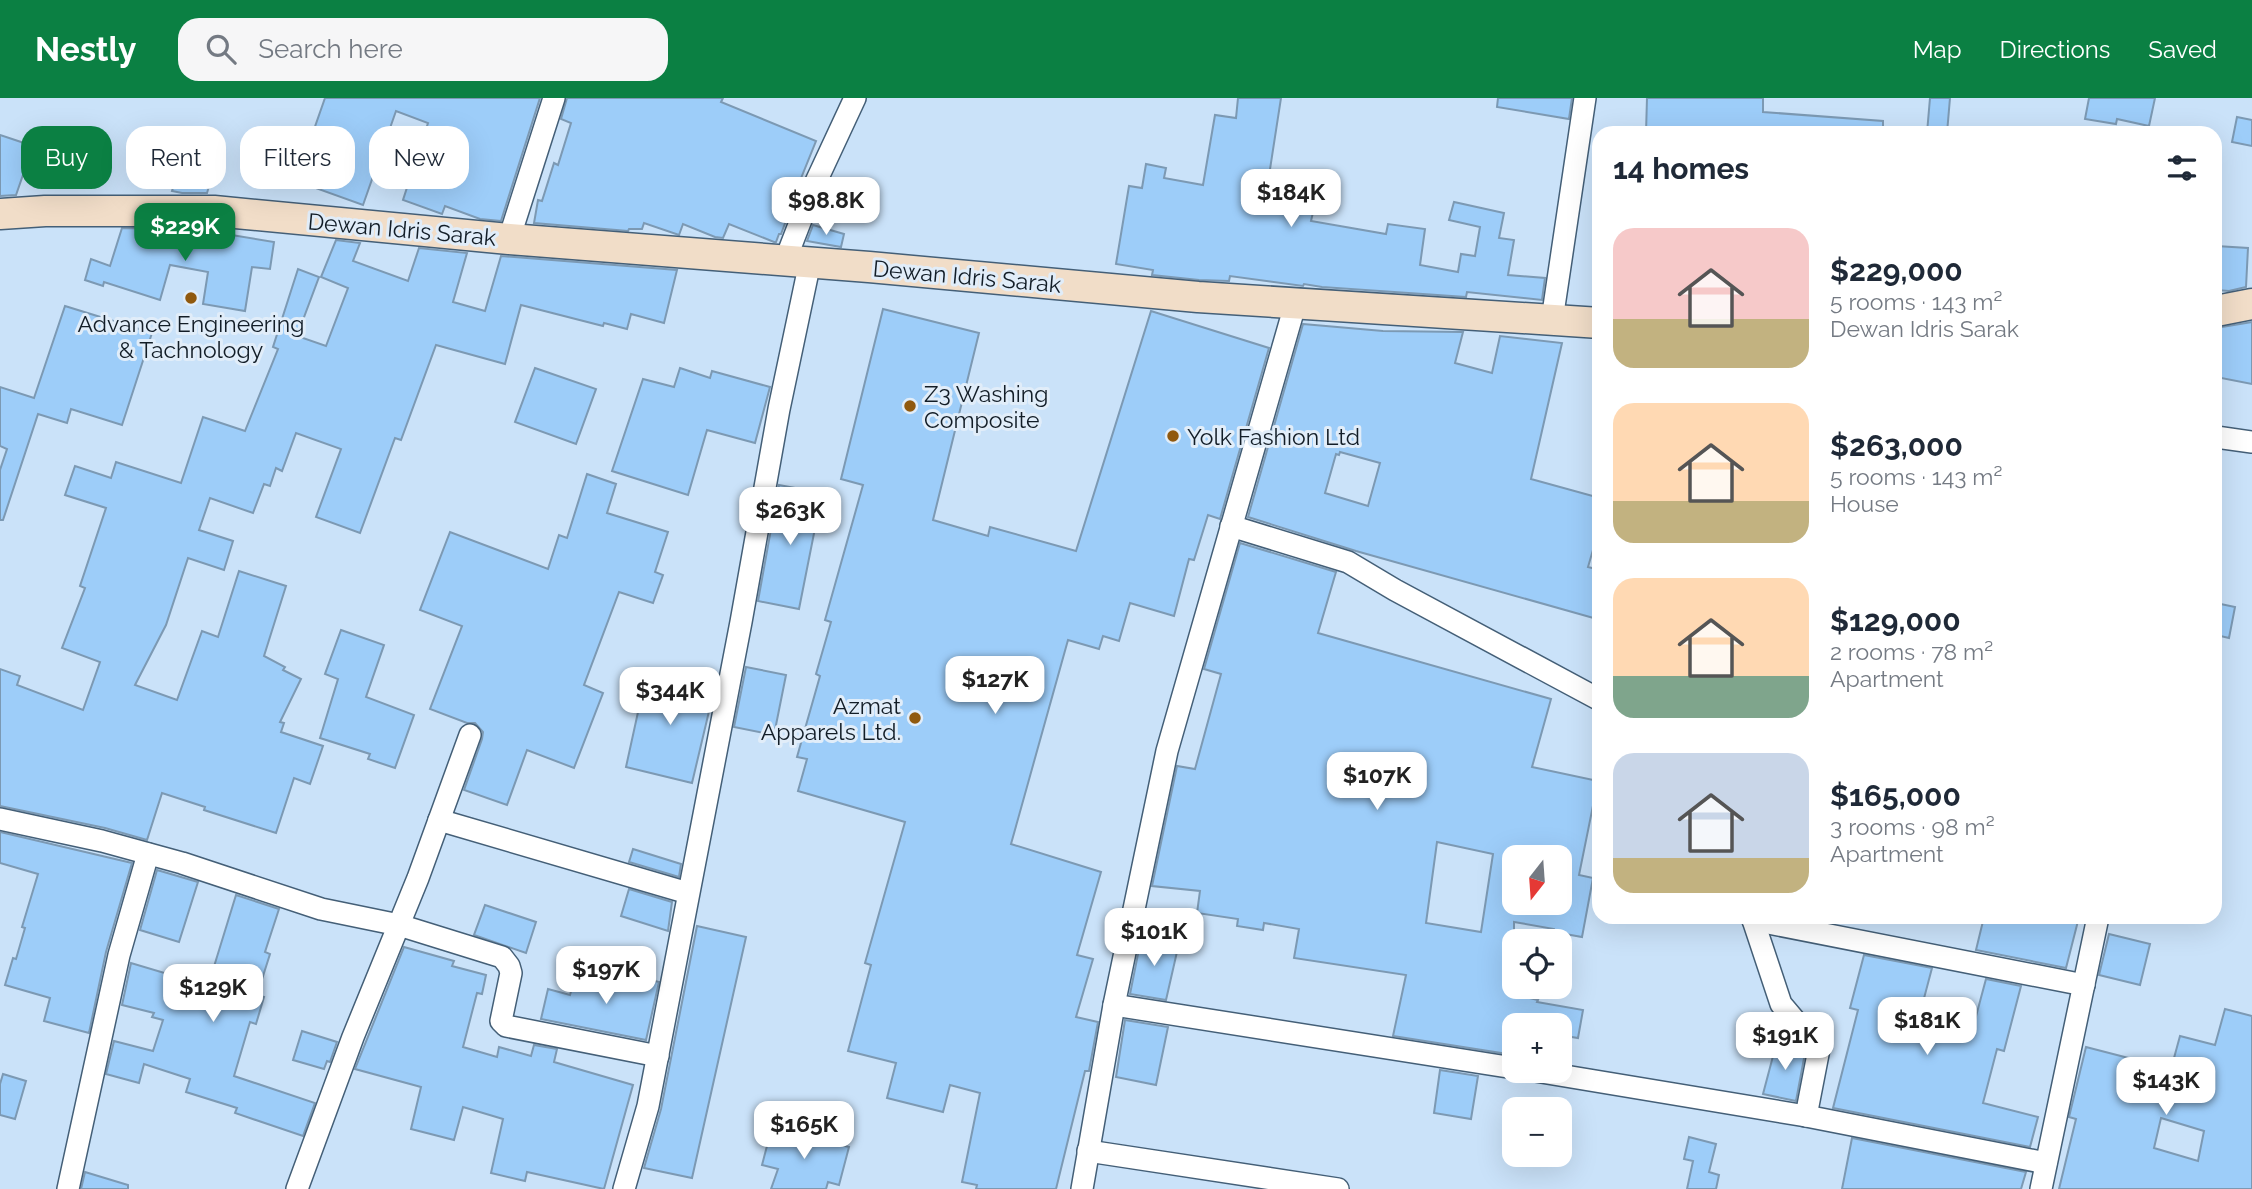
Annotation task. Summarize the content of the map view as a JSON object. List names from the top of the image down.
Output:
{
  "streets": {
    "main road": ["Dewan Idris Sarak"]
  },
  "places": [
    "Advance Engineering & Tachnology",
    "Z3 Washing Composite",
    "Yolk Fashion Ltd",
    "Azmat Apparels Ltd."
  ],
  "north": "bottom",
  "page": {
    "header": "Nestly",
    "search": "Search here",
    "nav": ["Map", "Directions", "Saved"],
    "chip": [
      "Buy",
      "Rent",
      "Filters",
      "New"
    ],
    "heading": "14 homes",
    "price": [
      "$184K",
      "$98.8K",
      "$229K",
      "$263K",
      "$127K",
      "$344K",
      "$107K",
      "$101K",
      "$197K",
      "$129K",
      "$181K",
      "$191K",
      "$143K",
      "$165K"
    ],
    "list": [
      {
        "name": "$229,000",
        "note": "5 rooms · 143 m² · Dewan Idris Sarak"
      },
      {
        "name": "$263,000",
        "note": "5 rooms · 143 m² · House"
      },
      {
        "name": "$129,000",
        "note": "2 rooms · 78 m² · Apartment"
      },
      {
        "name": "$165,000",
        "note": "3 rooms · 98 m² · Apartment"
      }
    ],
    "map_buttons": ["+", "−"]
  }
}
